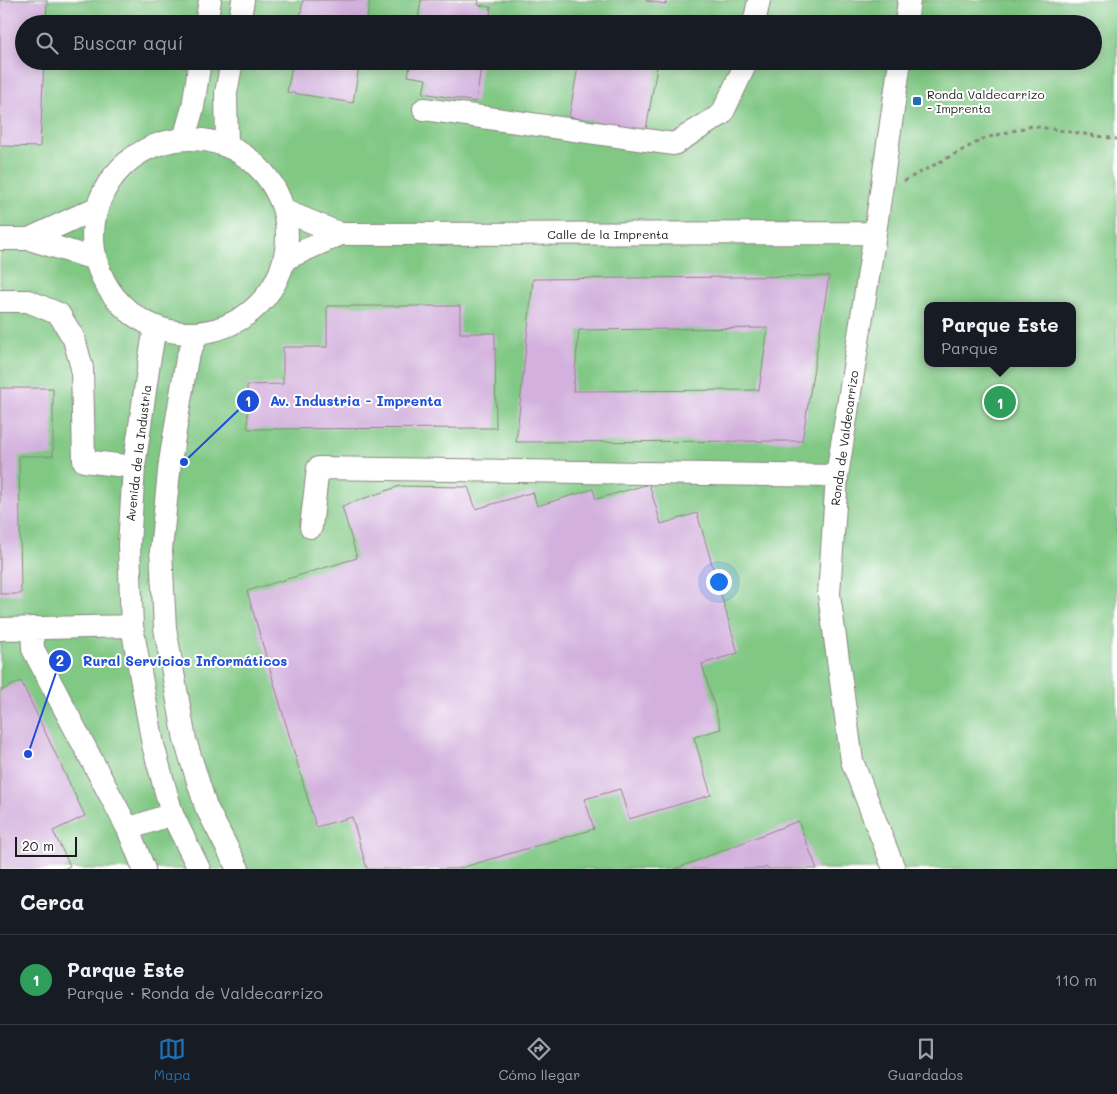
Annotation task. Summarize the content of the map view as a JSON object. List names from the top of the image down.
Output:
{
  "streets": {
    "street": ["Calle de la Imprenta", "Ronda de Valdecarrizo", "Avenida de la Industria"]
  },
  "crossings": [
    ["Calle de la Imprenta", "Ronda de Valdecarrizo"]
  ],
  "places": {
    "transit": ["Ronda Valdecarrizo - Imprenta"],
    "other": ["Av. Industria - Imprenta", "Rural Servicios Informáticos"]
  },
  "scale_bar": "20 m",
  "page": {
    "search": "Buscar aquí",
    "popup": ["Parque Este", "Parque"],
    "pins": "1",
    "scale": "20 m",
    "heading": "Cerca",
    "list": [
      {
        "mark": "1",
        "name": "Parque Este",
        "note": "Parque · Ronda de Valdecarrizo",
        "value": "110 m"
      }
    ],
    "nav": ["Mapa", "Cómo llegar", "Guardados"]
  }
}
